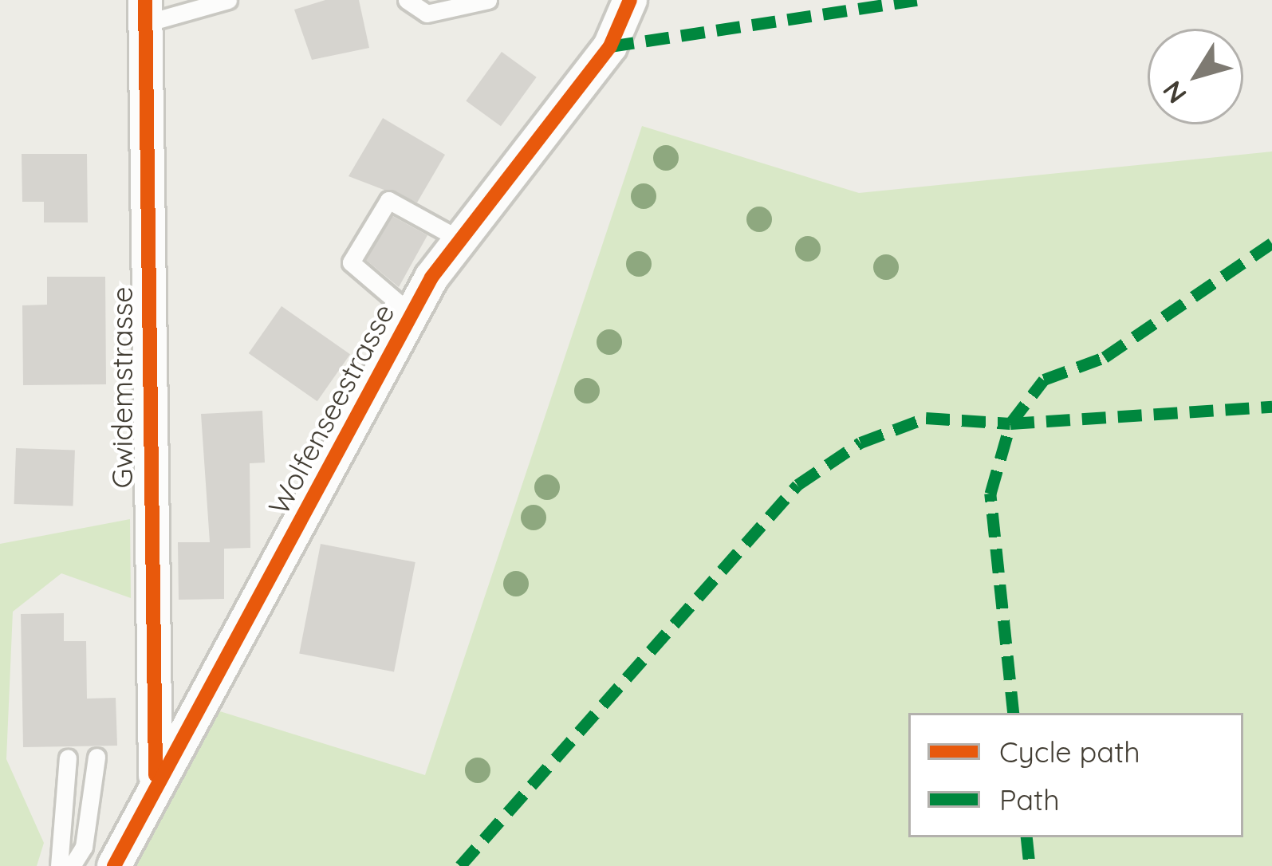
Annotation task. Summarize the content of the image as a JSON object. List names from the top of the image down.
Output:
{
  "streets": {
    "street": ["Gwidemstrasse", "Wolfenseestrasse"]
  },
  "crossings": [
    ["Gwidemstrasse", "Wolfenseestrasse"]
  ],
  "legend": ["Cycle path", "Path"],
  "north": "bottom left"
}
